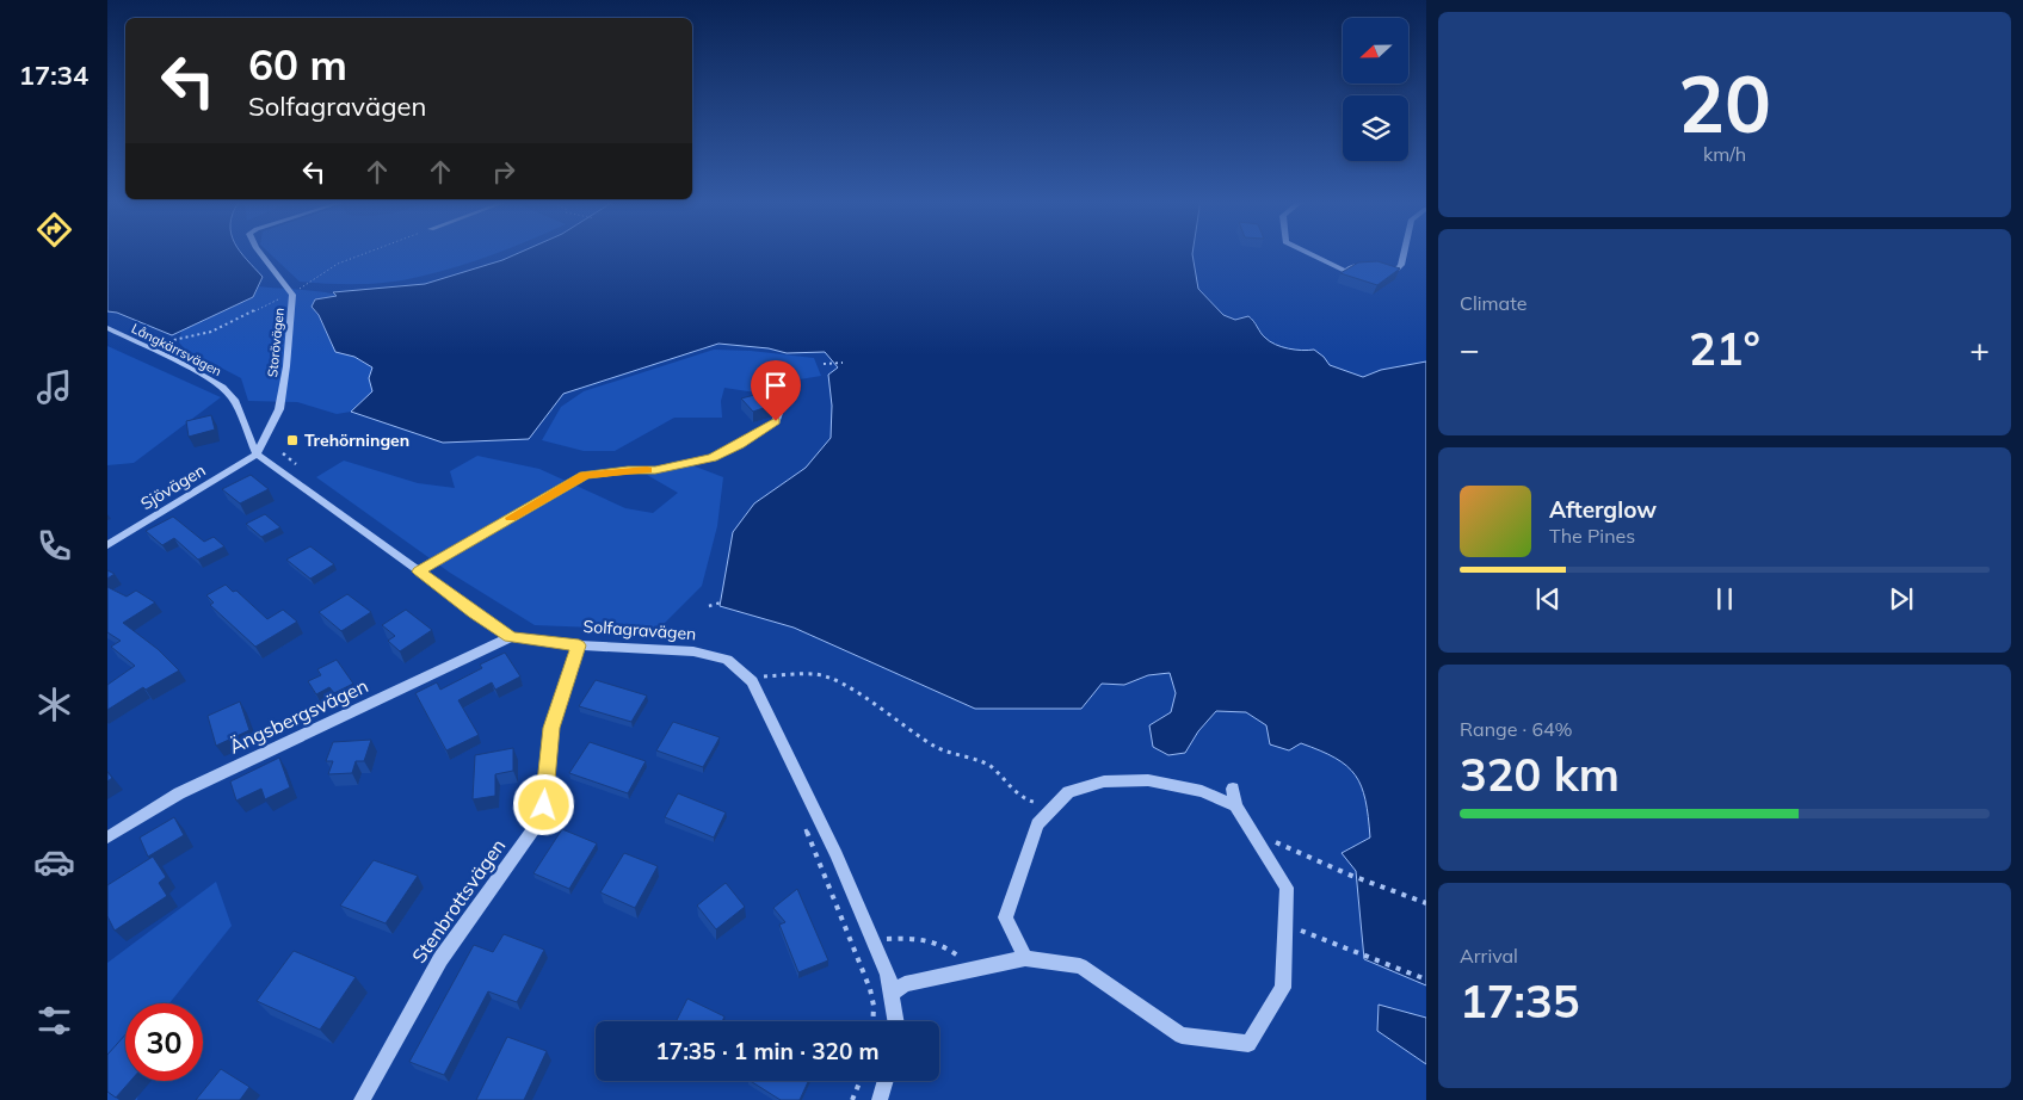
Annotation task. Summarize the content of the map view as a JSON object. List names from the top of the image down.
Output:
{
  "streets": {
    "street": [
      "Storövägen",
      "Långkärrsvägen",
      "Sjövägen",
      "Solfagravägen",
      "Ängsbergsvägen",
      "Stenbrottsvägen"
    ]
  },
  "crossings": [
    ["Storövägen", "Sjövägen"],
    ["Storövägen", "Solfagravägen"],
    ["Långkärrsvägen", "Solfagravägen"],
    ["Sjövägen", "Solfagravägen"],
    ["Solfagravägen", "Ängsbergsvägen"],
    ["Solfagravägen", "Stenbrottsvägen"]
  ],
  "places": {
    "transit": ["Trehörningen"]
  },
  "north": "left",
  "page": {
    "tabs": "17:34",
    "tile": [
      ["20", "km/h"],
      "Climate",
      ["Range · 64%", "320 km"],
      ["Arrival", "17:35"]
    ],
    "turn": ["60 m", "Solfagravägen"],
    "heat": ["−", "21°", "+"],
    "song": ["Afterglow", "The Pines"],
    "limit": "30",
    "trip": "17:35 · 1 min · 320 m"
  }
}
